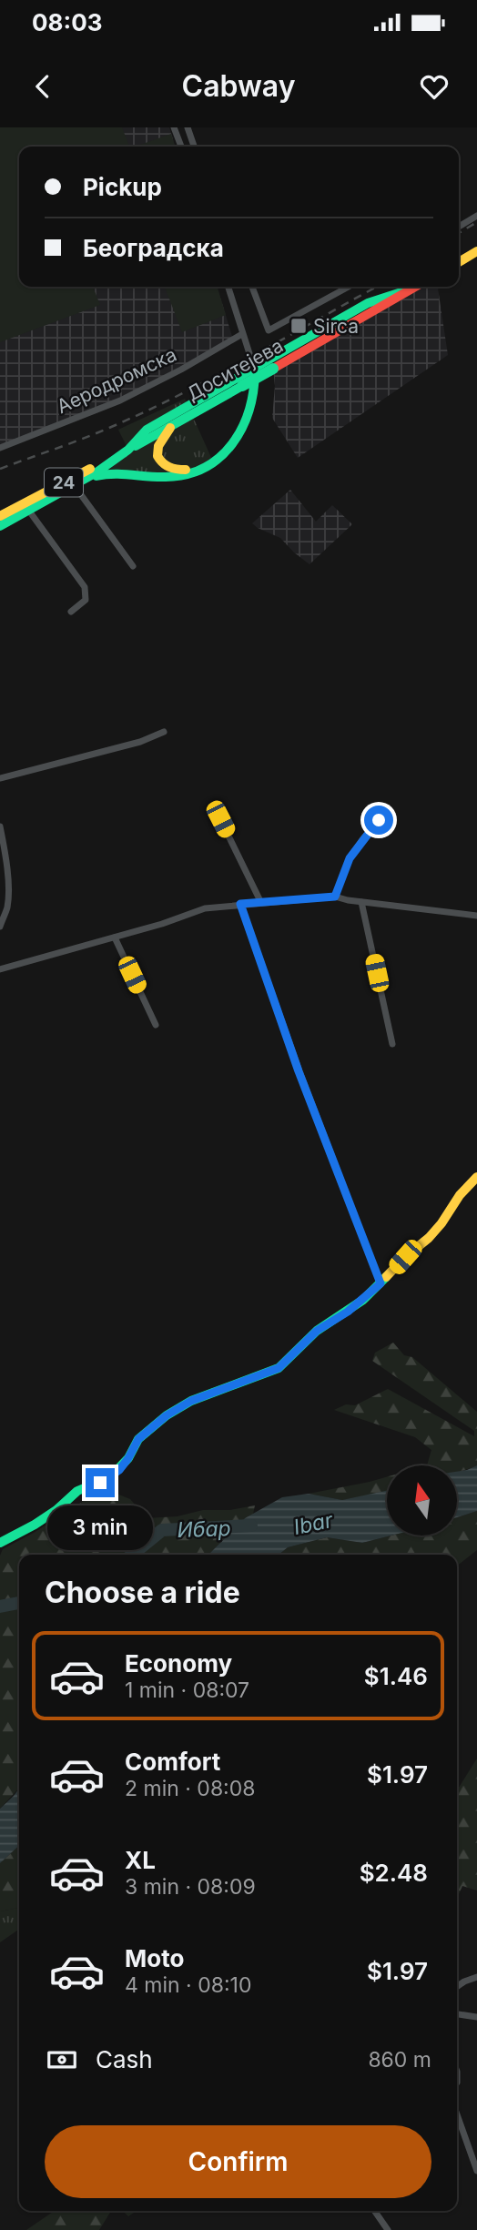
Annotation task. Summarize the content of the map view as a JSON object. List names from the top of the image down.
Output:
{
  "streets": {
    "main road": ["Доситејева", "24"],
    "street": ["Аеродромска"]
  },
  "water": ["Ibar", "Ибар"],
  "places": {
    "transit": ["Sirca"]
  },
  "north": "top",
  "page": {
    "status": "08:03",
    "header": "Cabway",
    "banner": ["Pickup", "Београдска"],
    "bubble": "3 min",
    "heading": "Choose a ride",
    "list": [
      {
        "name": "Economy",
        "note": "1 min · 08:07",
        "value": "$1.46"
      },
      {
        "name": "Comfort",
        "note": "2 min · 08:08",
        "value": "$1.97"
      },
      {
        "name": "XL",
        "note": "3 min · 08:09",
        "value": "$2.48"
      },
      {
        "name": "Moto",
        "note": "4 min · 08:10",
        "value": "$1.97"
      }
    ],
    "pay": ["Cash", "860 m"],
    "buttons": "Confirm"
  }
}
